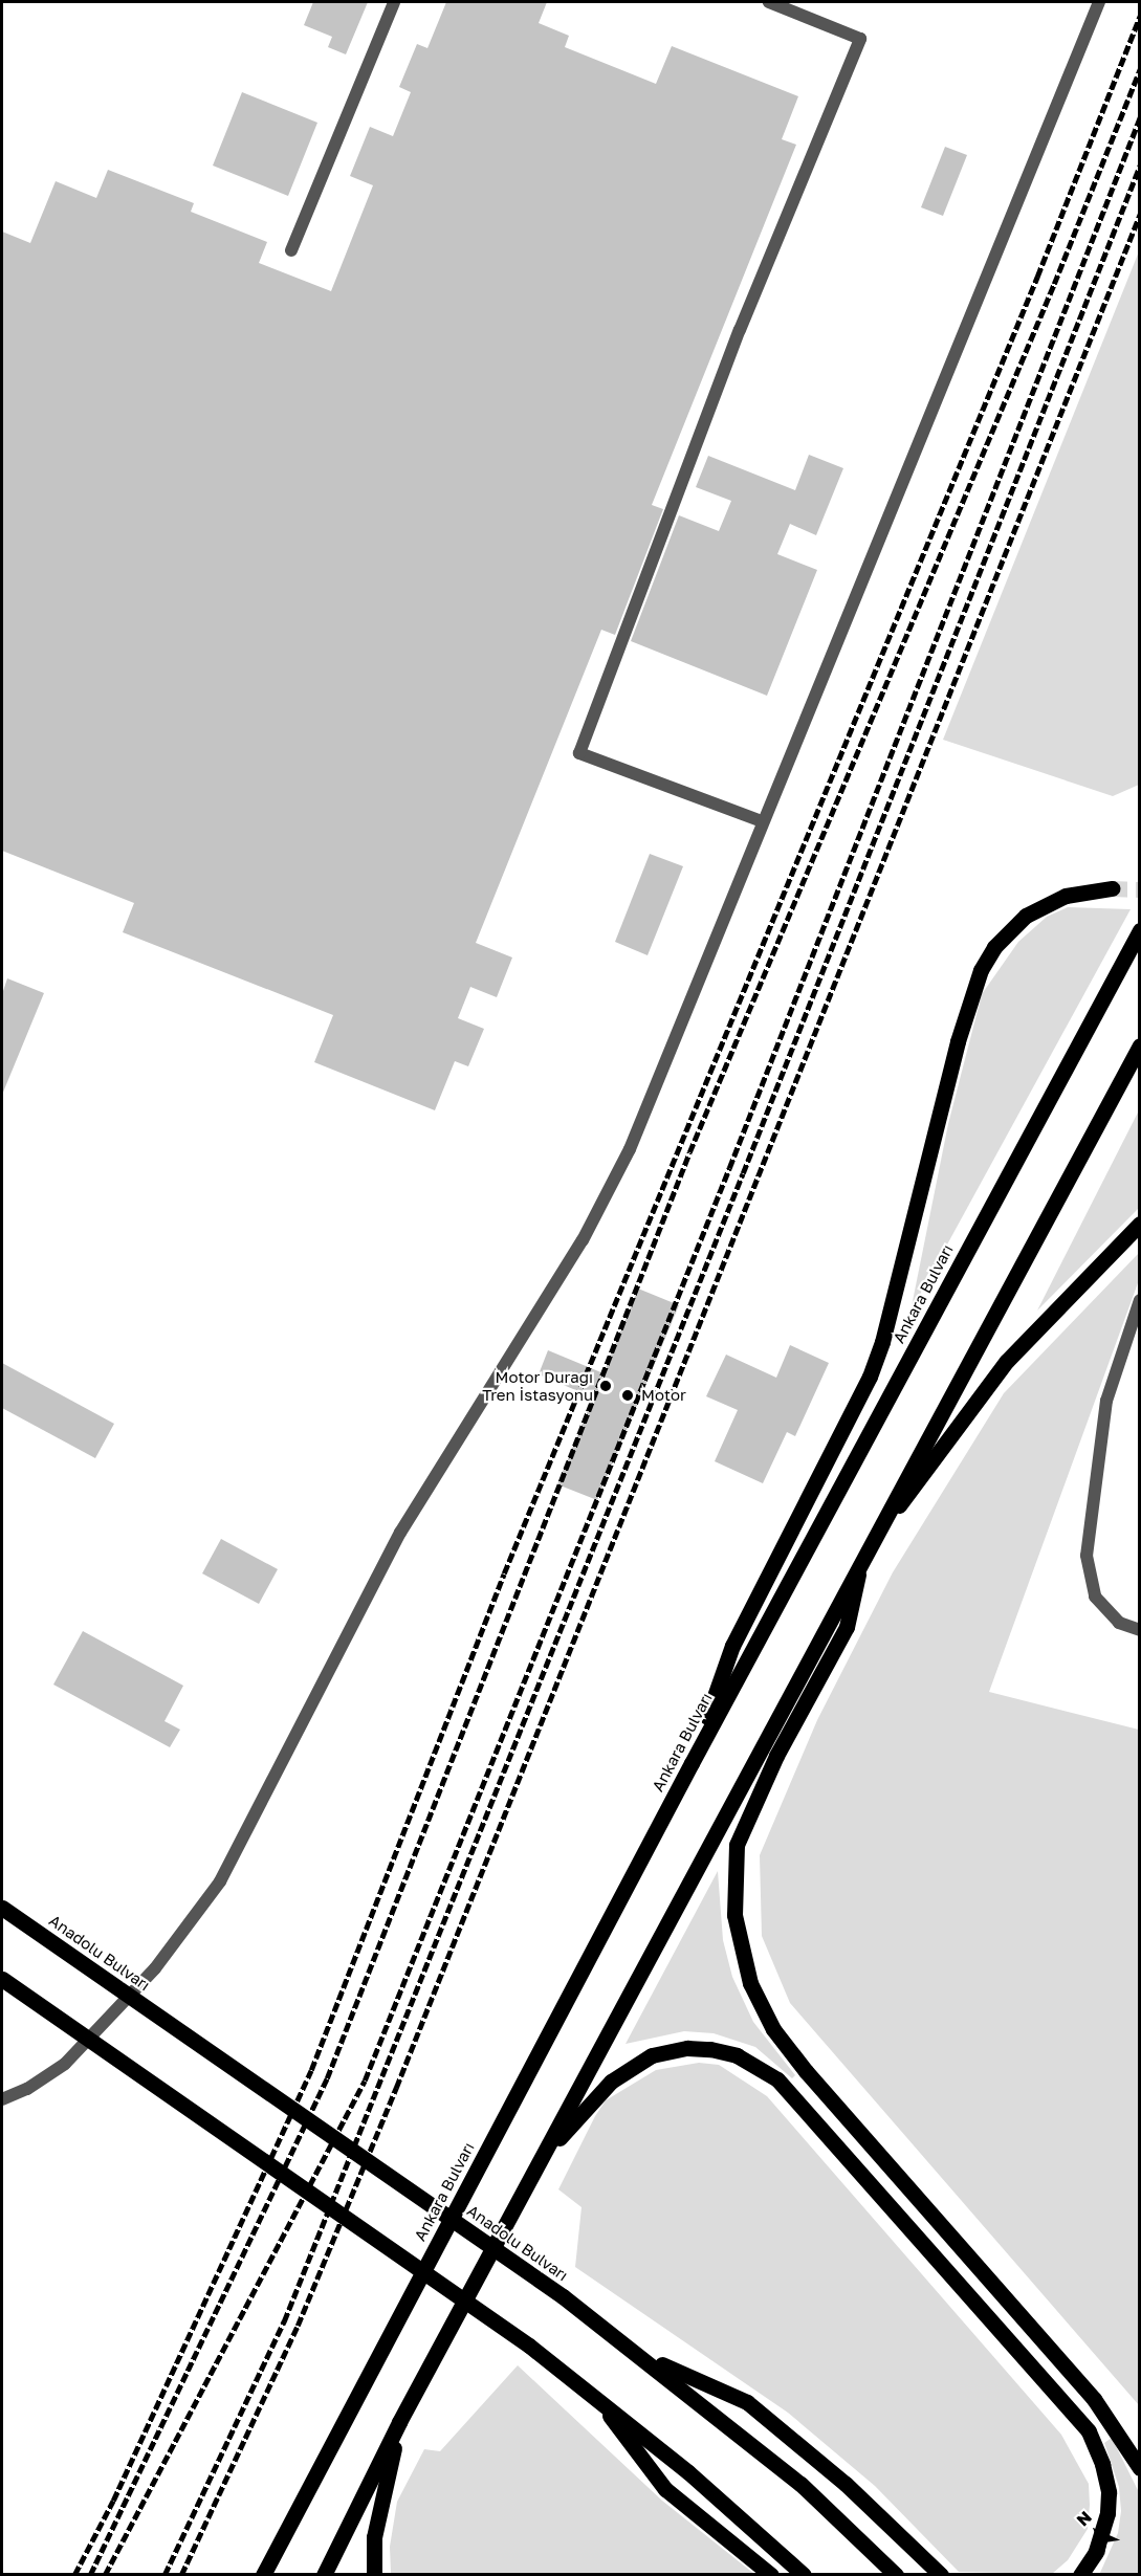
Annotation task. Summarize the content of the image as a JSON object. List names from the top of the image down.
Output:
{
  "streets": {
    "main road": ["Ankara Bulvarı", "Anadolu Bulvarı"]
  },
  "places": ["Motor Durağı Tren İstasyonu", "Motor"],
  "north": "top left"
}
